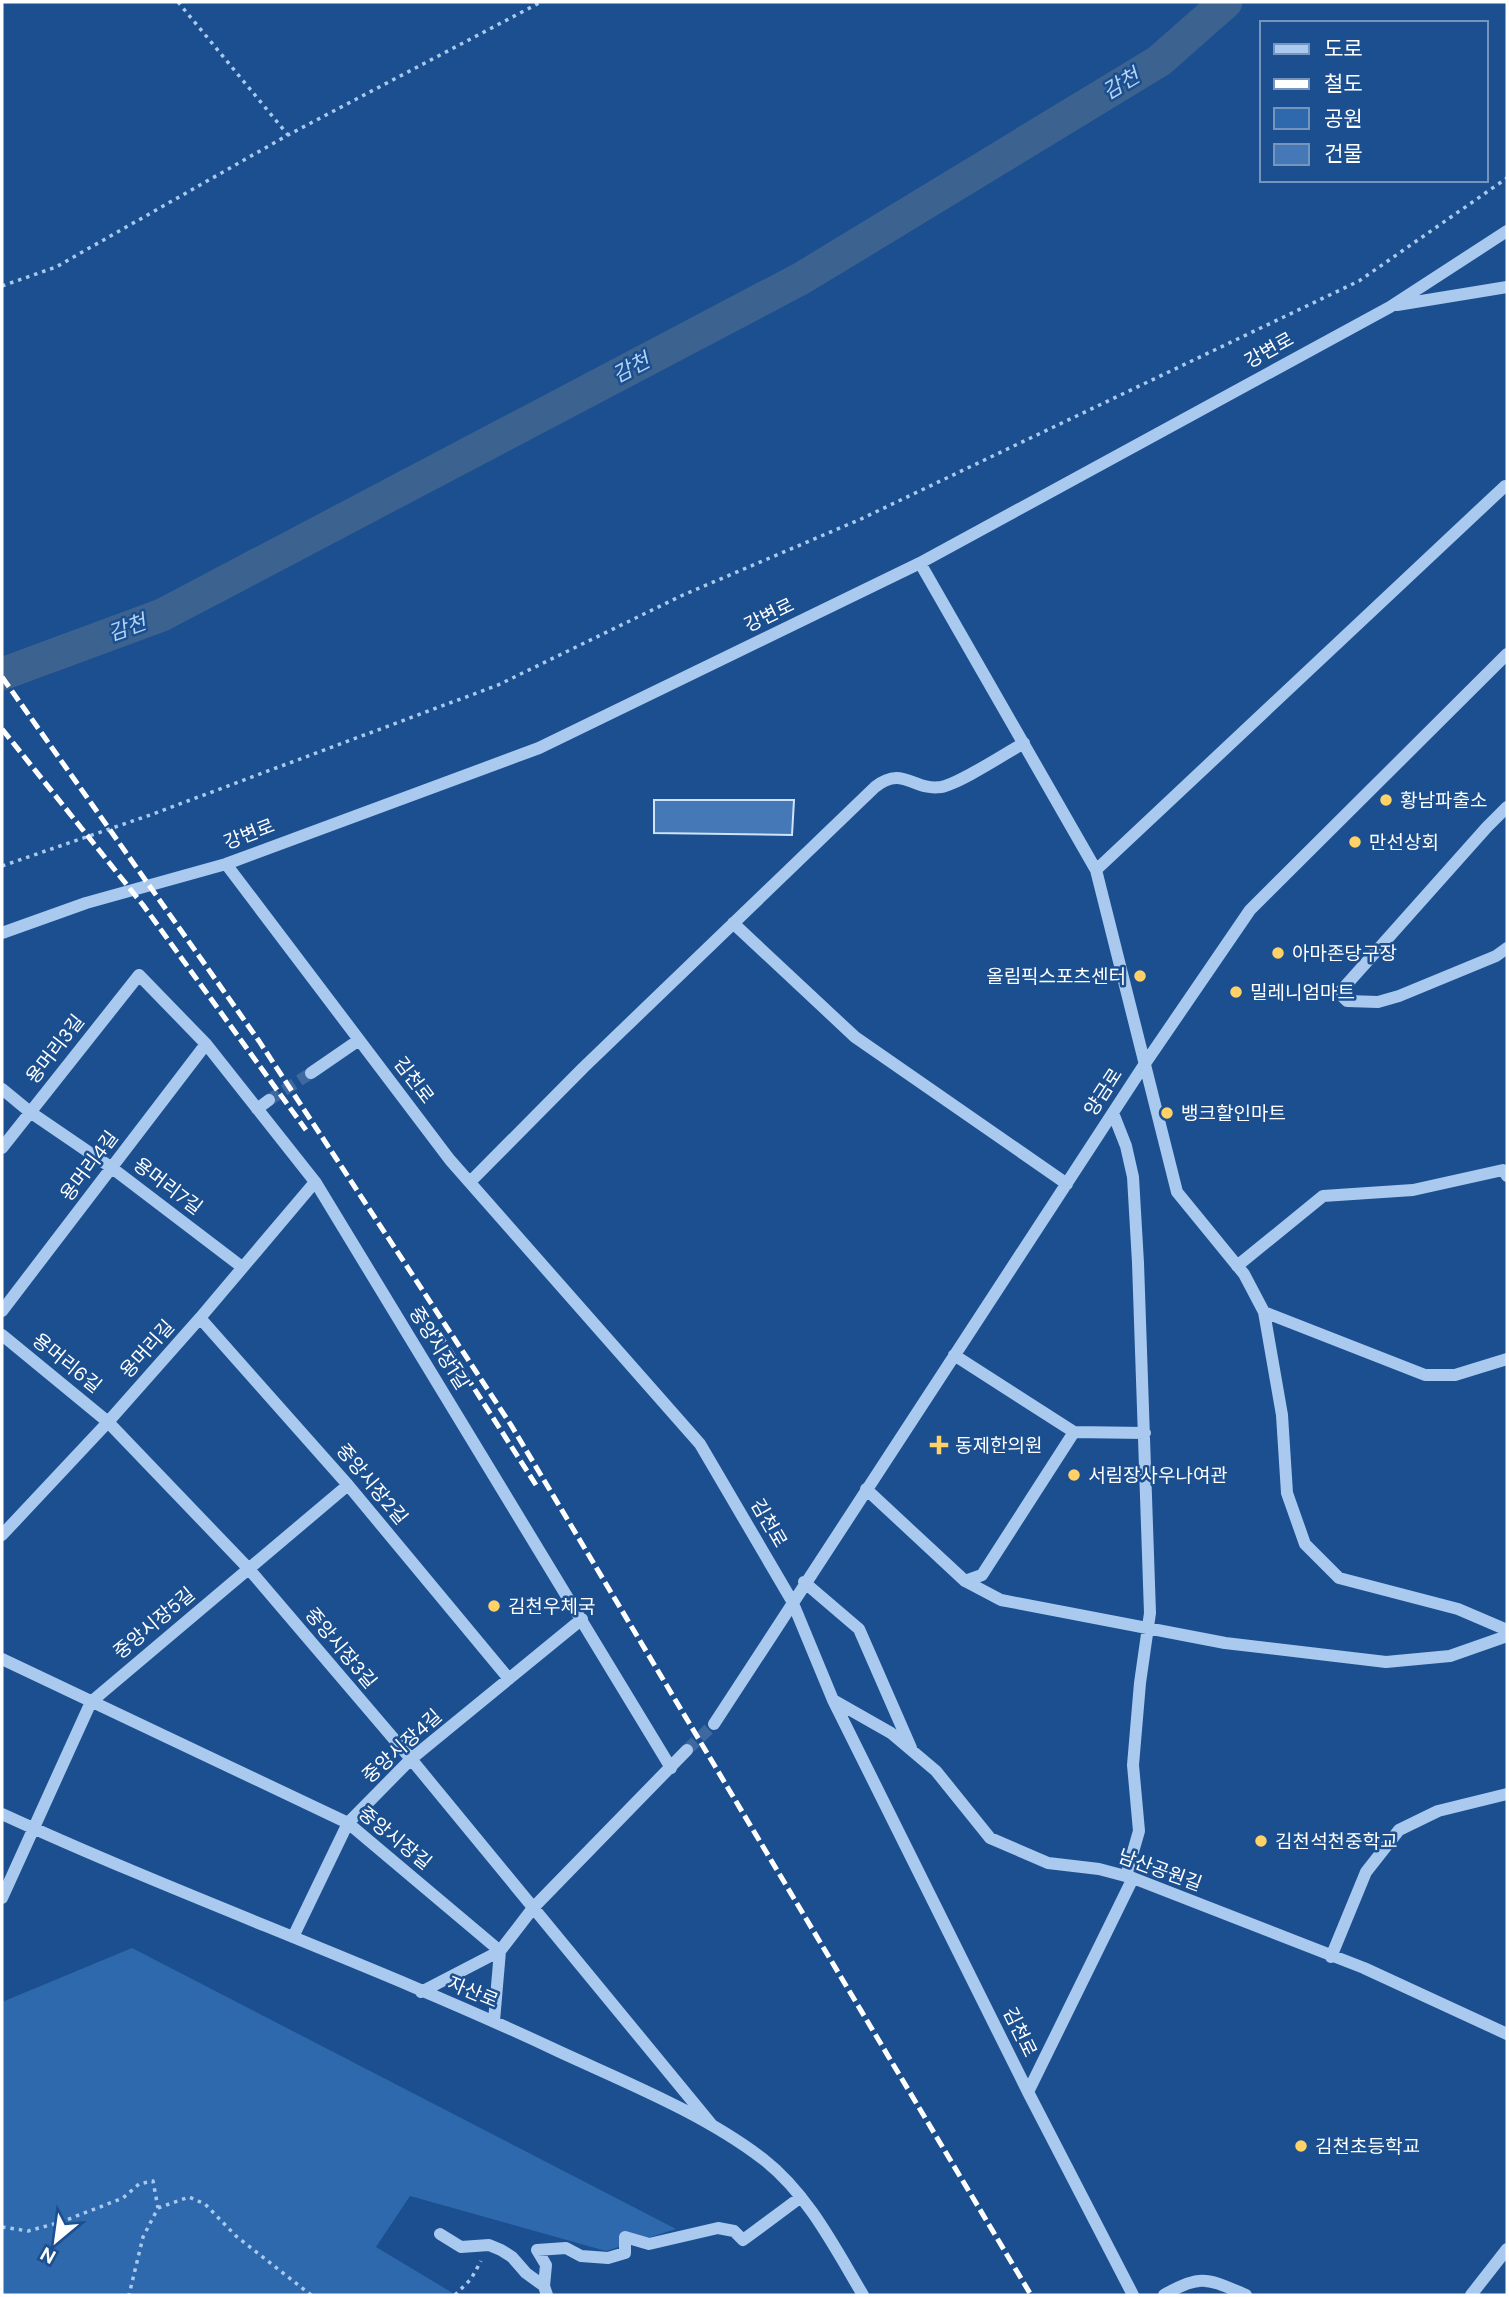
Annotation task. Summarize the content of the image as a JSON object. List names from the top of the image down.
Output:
{
  "streets": {
    "street": [
      "강변로",
      "용머리3길",
      "김천로",
      "양금로",
      "용머리4길",
      "용머리7길",
      "중앙시장1길",
      "용머리길",
      "용머리6길",
      "중앙시장2길",
      "중앙시장5길",
      "중앙시장3길",
      "중앙시장4길",
      "중앙시장길",
      "남산공원길",
      "자산로"
    ]
  },
  "crossings": [
    ["강변로", "김천로"],
    ["용머리3길", "용머리7길"],
    ["용머리3길", "중앙시장1길"],
    ["김천로", "양금로"],
    ["김천로", "남산공원길"],
    ["용머리4길", "용머리7길"],
    ["용머리4길", "중앙시장1길"],
    ["용머리7길", "용머리길"],
    ["중앙시장1길", "용머리길"],
    ["중앙시장1길", "중앙시장4길"],
    ["용머리길", "용머리6길"],
    ["용머리길", "중앙시장2길"],
    ["용머리길", "중앙시장3길"],
    ["용머리6길", "중앙시장3길"],
    ["중앙시장2길", "중앙시장5길"],
    ["중앙시장2길", "중앙시장4길"],
    ["중앙시장5길", "중앙시장3길"],
    ["중앙시장5길", "중앙시장길"],
    ["중앙시장5길", "자산로"],
    ["중앙시장3길", "중앙시장4길"],
    ["중앙시장3길", "자산로"],
    ["중앙시장4길", "중앙시장길"],
    ["중앙시장4길", "자산로"]
  ],
  "water": ["감천"],
  "places": {
    "other": [
      "황남파출소",
      "만선상회",
      "아마존당구장",
      "올림픽스포츠센터",
      "밀레니엄마트",
      "뱅크할인마트",
      "서림장사우나여관",
      "김천우체국",
      "김천석천중학교",
      "김천초등학교"
    ],
    "health": ["동제한의원"]
  },
  "legend": [
    "도로",
    "철도",
    "공원",
    "건물"
  ],
  "north": "bottom left"
}
